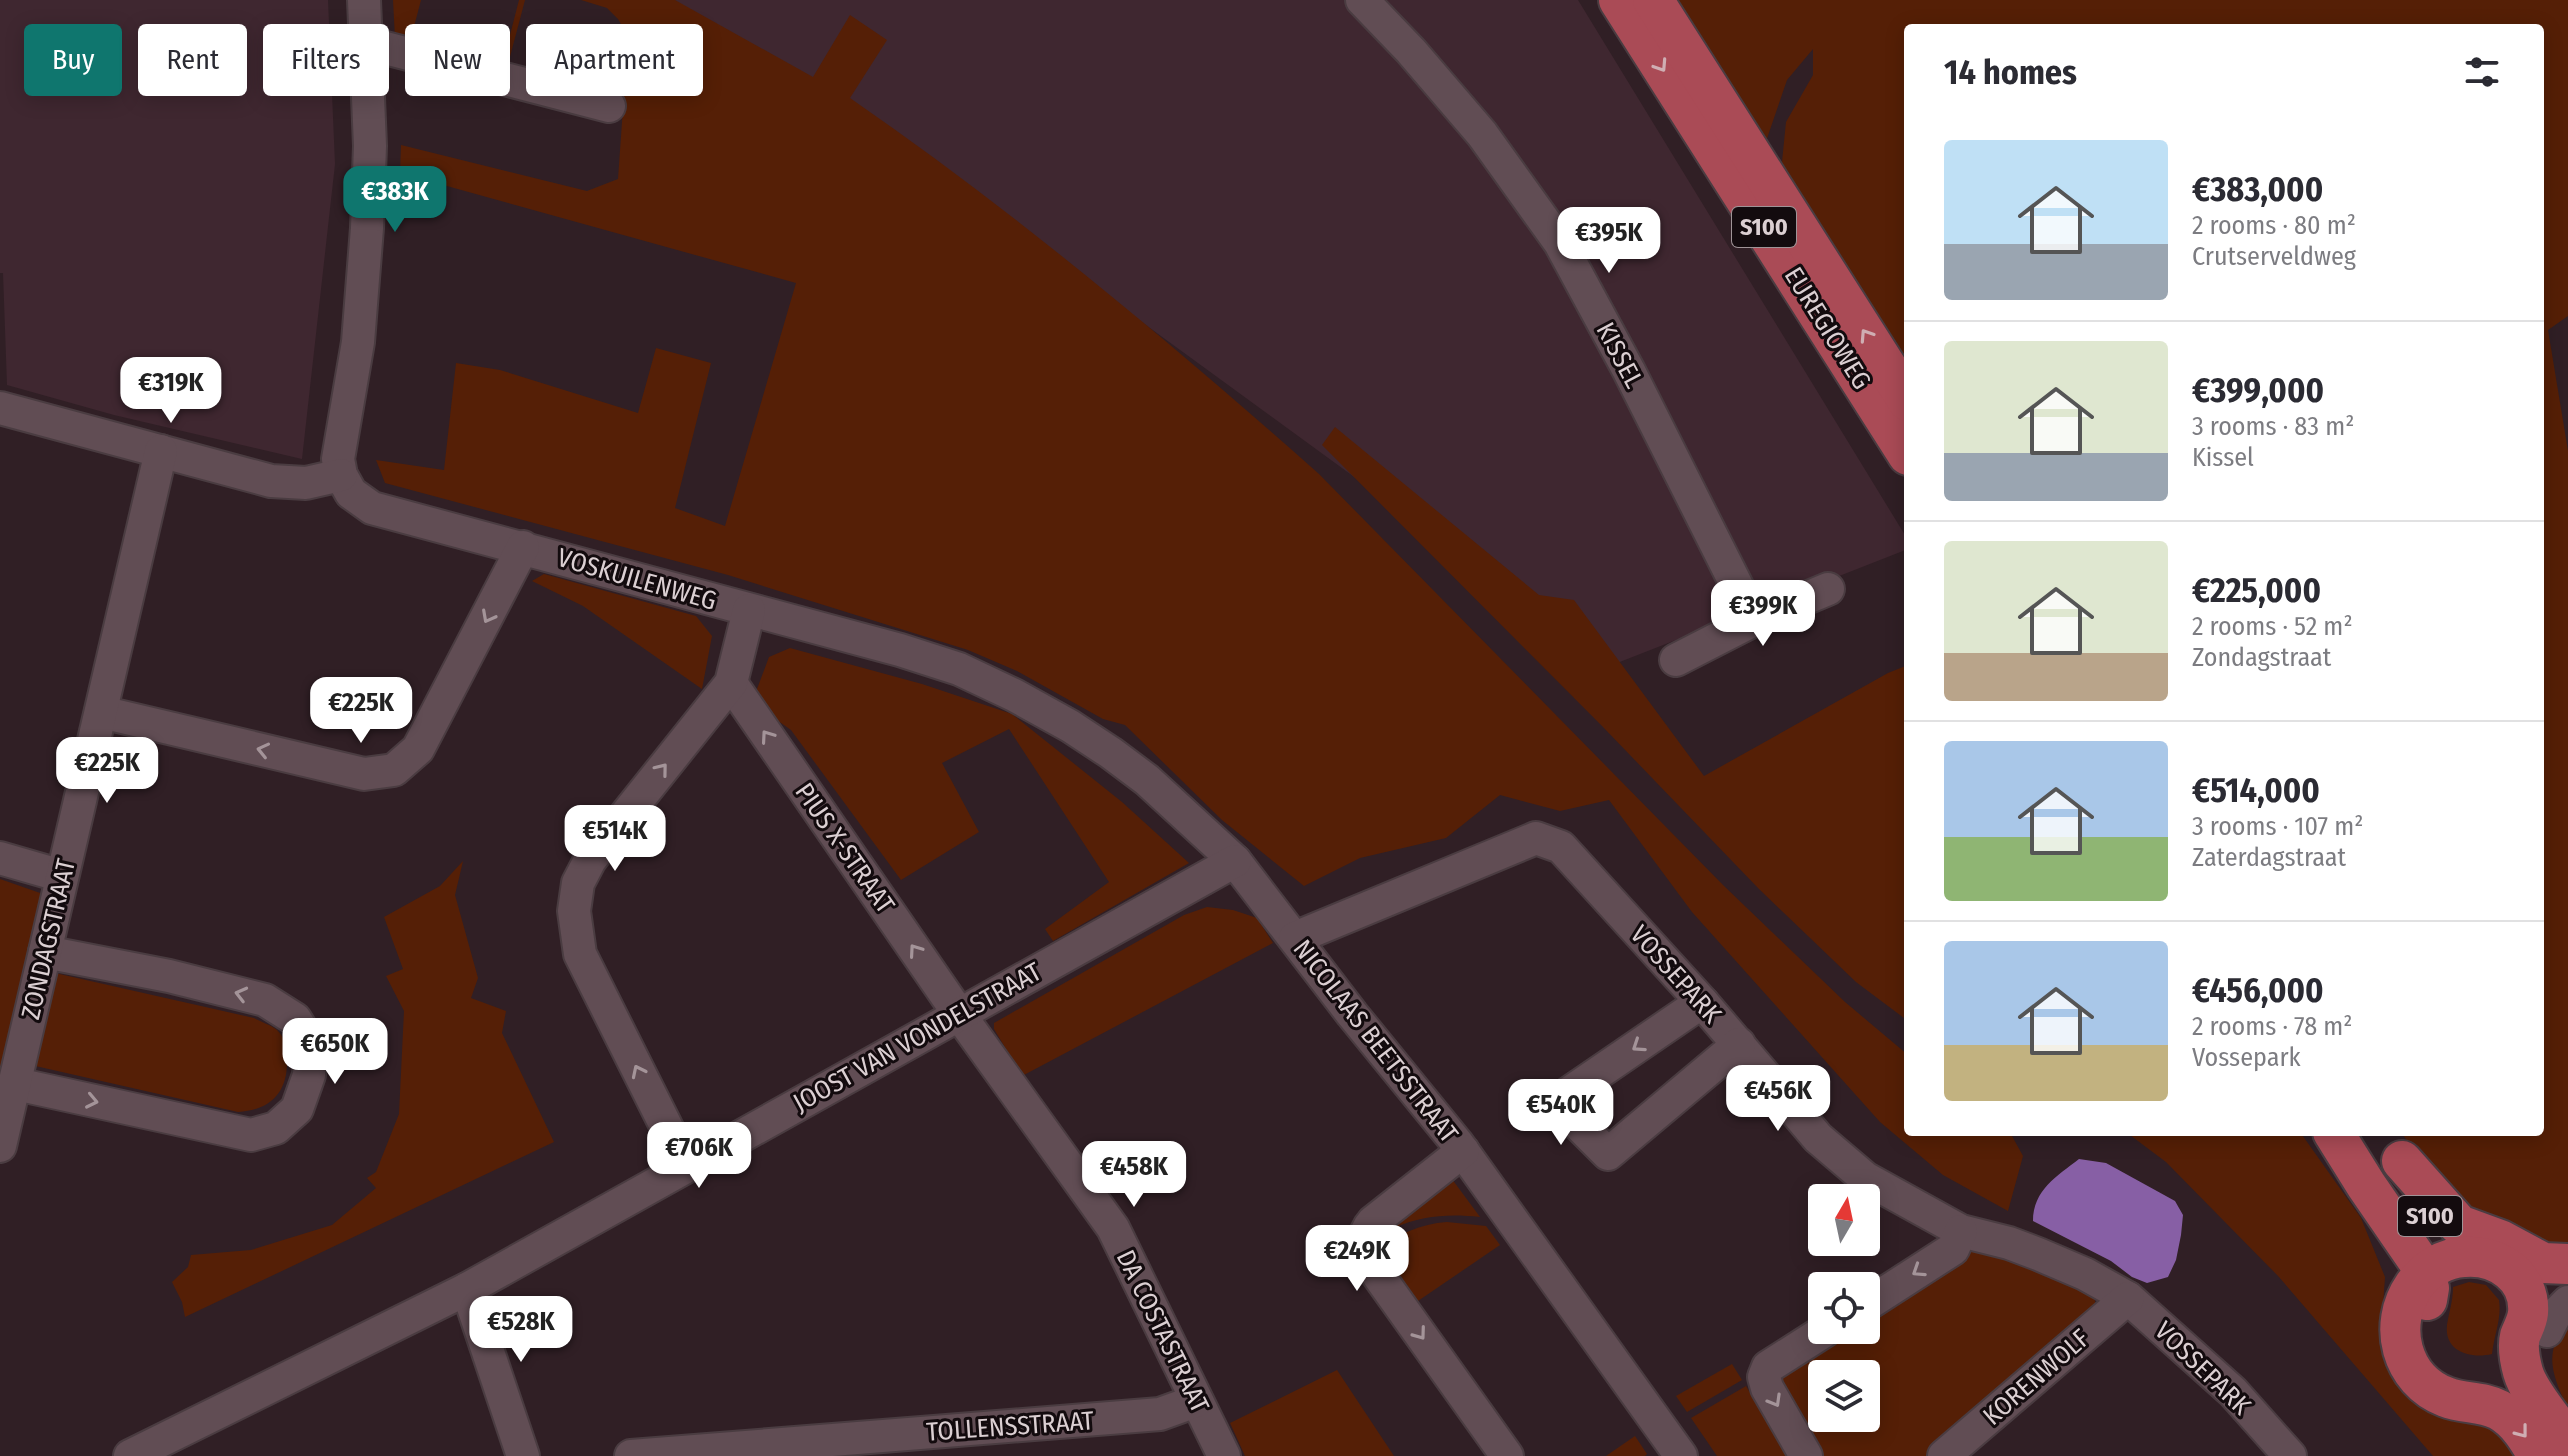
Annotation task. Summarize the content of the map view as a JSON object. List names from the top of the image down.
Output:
{
  "streets": {
    "main road": ["S100", "EUREGIOWEG"],
    "street": [
      "KISSEL",
      "VOSKUILENWEG",
      "PIUS X-STRAAT",
      "ZONDAGSTRAAT",
      "VOSSEPARK",
      "JOOST VAN VONDELSTRAAT",
      "NICOLAAS BEETSSTRAAT",
      "DA COSTASTRAAT",
      "KORENWOLF",
      "TOLLENSSTRAAT"
    ]
  },
  "crossings": [
    ["VOSKUILENWEG", "JOOST VAN VONDELSTRAAT"],
    ["VOSKUILENWEG", "NICOLAAS BEETSSTRAAT"],
    ["PIUS X-STRAAT", "JOOST VAN VONDELSTRAAT"],
    ["PIUS X-STRAAT", "DA COSTASTRAAT"],
    ["VOSSEPARK", "NICOLAAS BEETSSTRAAT"],
    ["VOSSEPARK", "KORENWOLF"],
    ["JOOST VAN VONDELSTRAAT", "NICOLAAS BEETSSTRAAT"],
    ["JOOST VAN VONDELSTRAAT", "DA COSTASTRAAT"],
    ["DA COSTASTRAAT", "TOLLENSSTRAAT"]
  ],
  "one_way": ["PIUS X-STRAAT"],
  "north": "top",
  "page": {
    "chip": [
      "Buy",
      "Rent",
      "Filters",
      "New",
      "Apartment"
    ],
    "heading": "14 homes",
    "list": [
      {
        "name": "€383,000",
        "note": "2 rooms · 80 m² · Crutserveldweg"
      },
      {
        "name": "€399,000",
        "note": "3 rooms · 83 m² · Kissel"
      },
      {
        "name": "€225,000",
        "note": "2 rooms · 52 m² · Zondagstraat"
      },
      {
        "name": "€514,000",
        "note": "3 rooms · 107 m² · Zaterdagstraat"
      },
      {
        "name": "€456,000",
        "note": "2 rooms · 78 m² · Vossepark"
      }
    ],
    "price": [
      "€383K",
      "€395K",
      "€319K",
      "€399K",
      "€225K",
      "€225K",
      "€514K",
      "€650K",
      "€456K",
      "€540K",
      "€706K",
      "€458K",
      "€249K",
      "€528K"
    ]
  }
}
